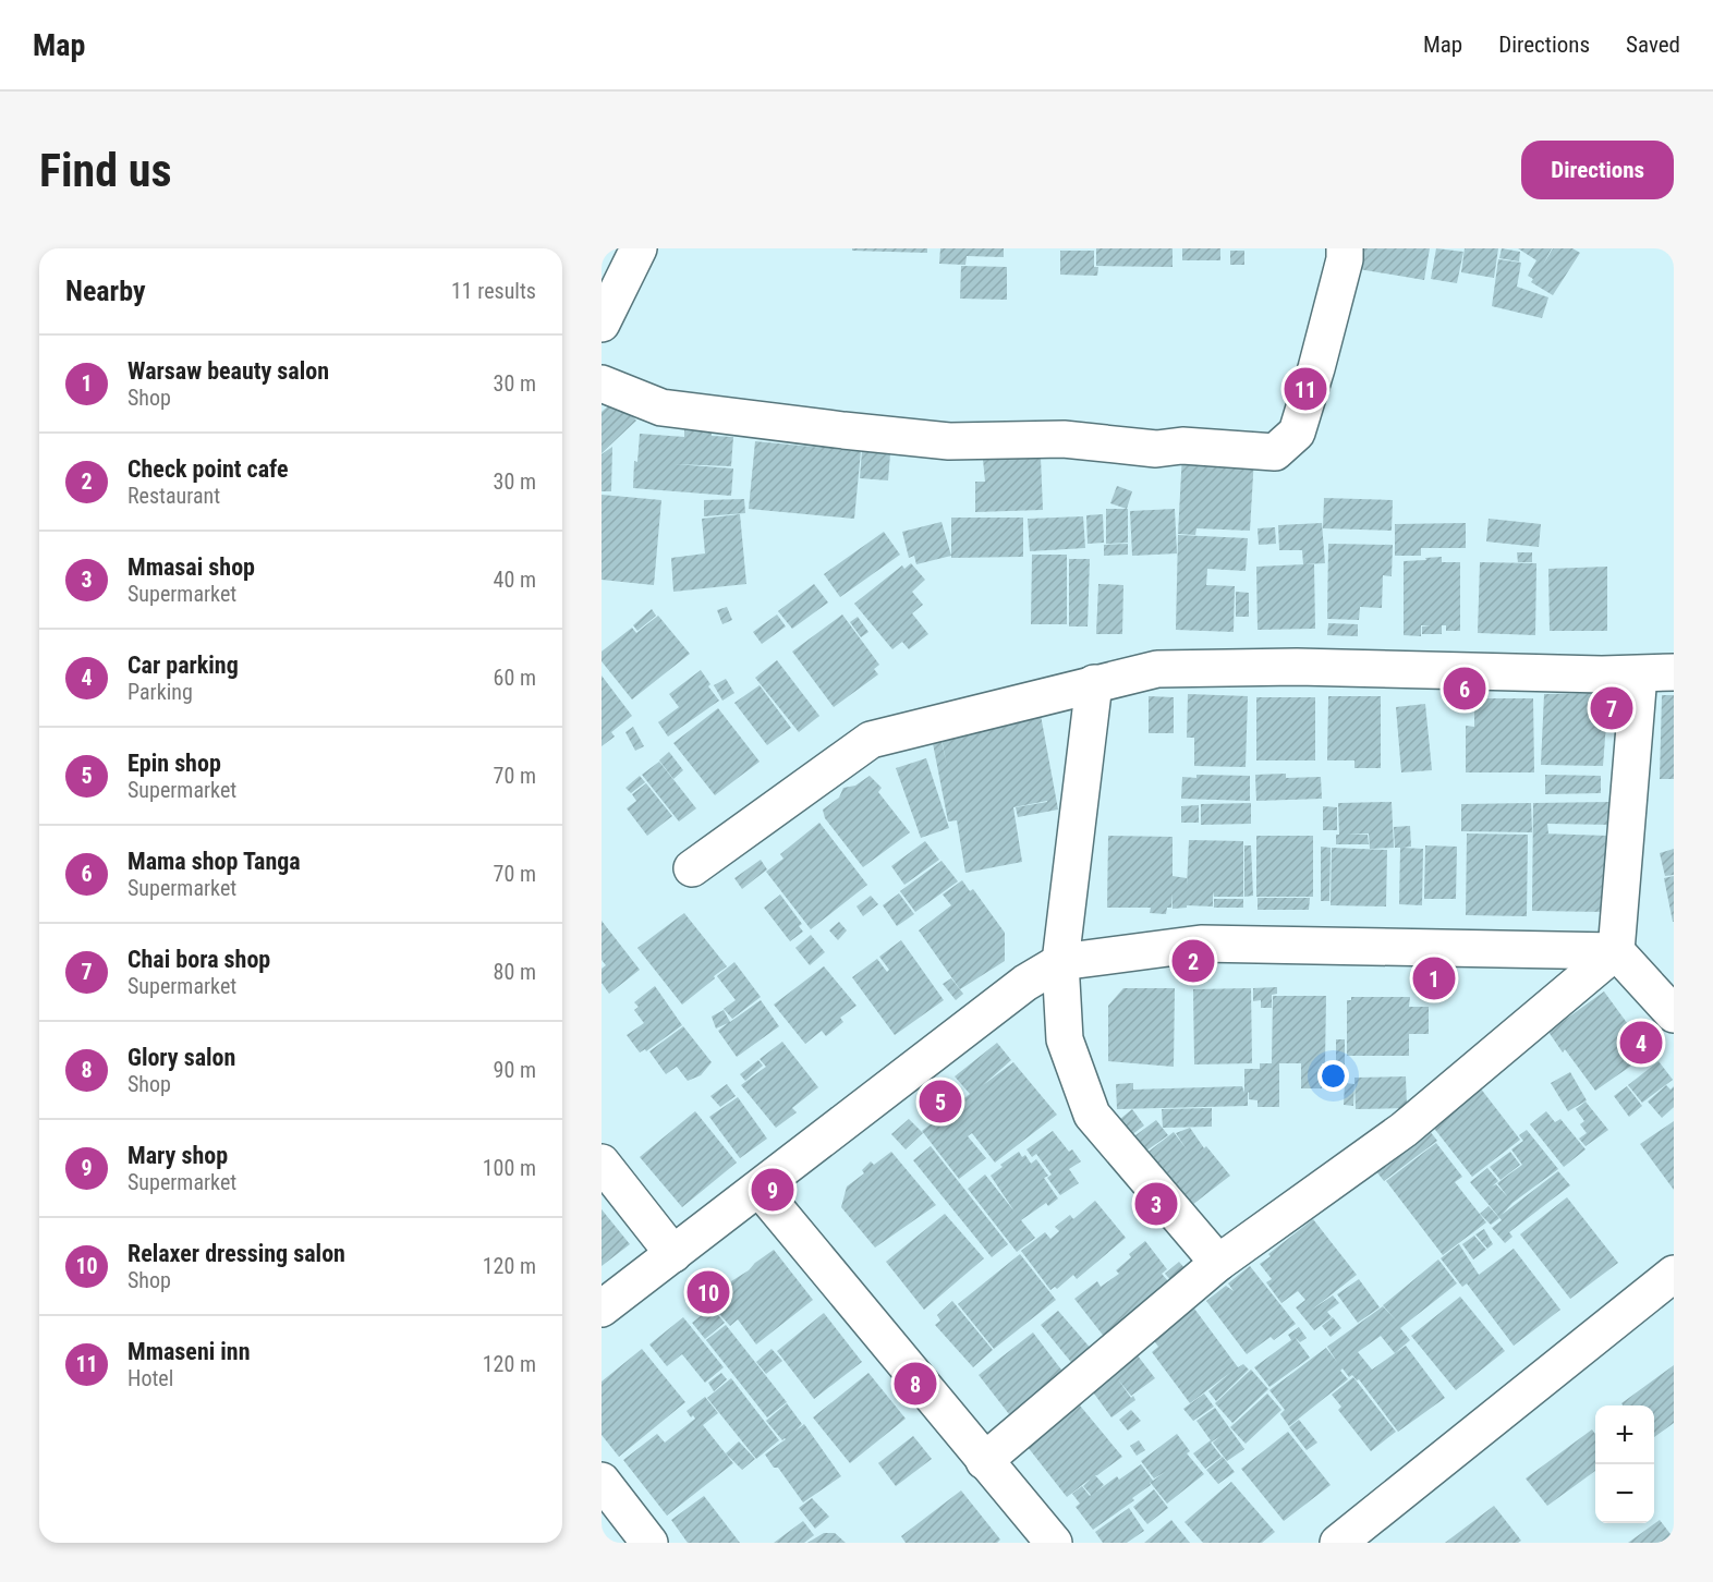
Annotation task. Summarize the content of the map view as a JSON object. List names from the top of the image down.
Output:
{
  "page": {
    "header": "Map",
    "nav": ["Map", "Directions", "Saved"],
    "buttons": "Directions",
    "title": "Find us",
    "heading": ["Nearby", "11 results"],
    "list": [
      {
        "mark": "1",
        "name": "Warsaw beauty salon",
        "note": "Shop",
        "value": "30 m"
      },
      {
        "mark": "2",
        "name": "Check point cafe",
        "note": "Restaurant",
        "value": "30 m"
      },
      {
        "mark": "3",
        "name": "Mmasai shop",
        "note": "Supermarket",
        "value": "40 m"
      },
      {
        "mark": "4",
        "name": "Car parking",
        "note": "Parking",
        "value": "60 m"
      },
      {
        "mark": "5",
        "name": "Epin shop",
        "note": "Supermarket",
        "value": "70 m"
      },
      {
        "mark": "6",
        "name": "Mama shop Tanga",
        "note": "Supermarket",
        "value": "70 m"
      },
      {
        "mark": "7",
        "name": "Chai bora shop",
        "note": "Supermarket",
        "value": "80 m"
      },
      {
        "mark": "8",
        "name": "Glory salon",
        "note": "Shop",
        "value": "90 m"
      },
      {
        "mark": "9",
        "name": "Mary shop",
        "note": "Supermarket",
        "value": "100 m"
      },
      {
        "mark": "10",
        "name": "Relaxer dressing salon",
        "note": "Shop",
        "value": "120 m"
      },
      {
        "mark": "11",
        "name": "Mmaseni inn",
        "note": "Hotel",
        "value": "120 m"
      }
    ],
    "pins": [
      "11",
      "6",
      "7",
      "2",
      "1",
      "4",
      "5",
      "9",
      "3",
      "10",
      "8"
    ],
    "map_buttons": ["+", "−"]
  }
}
